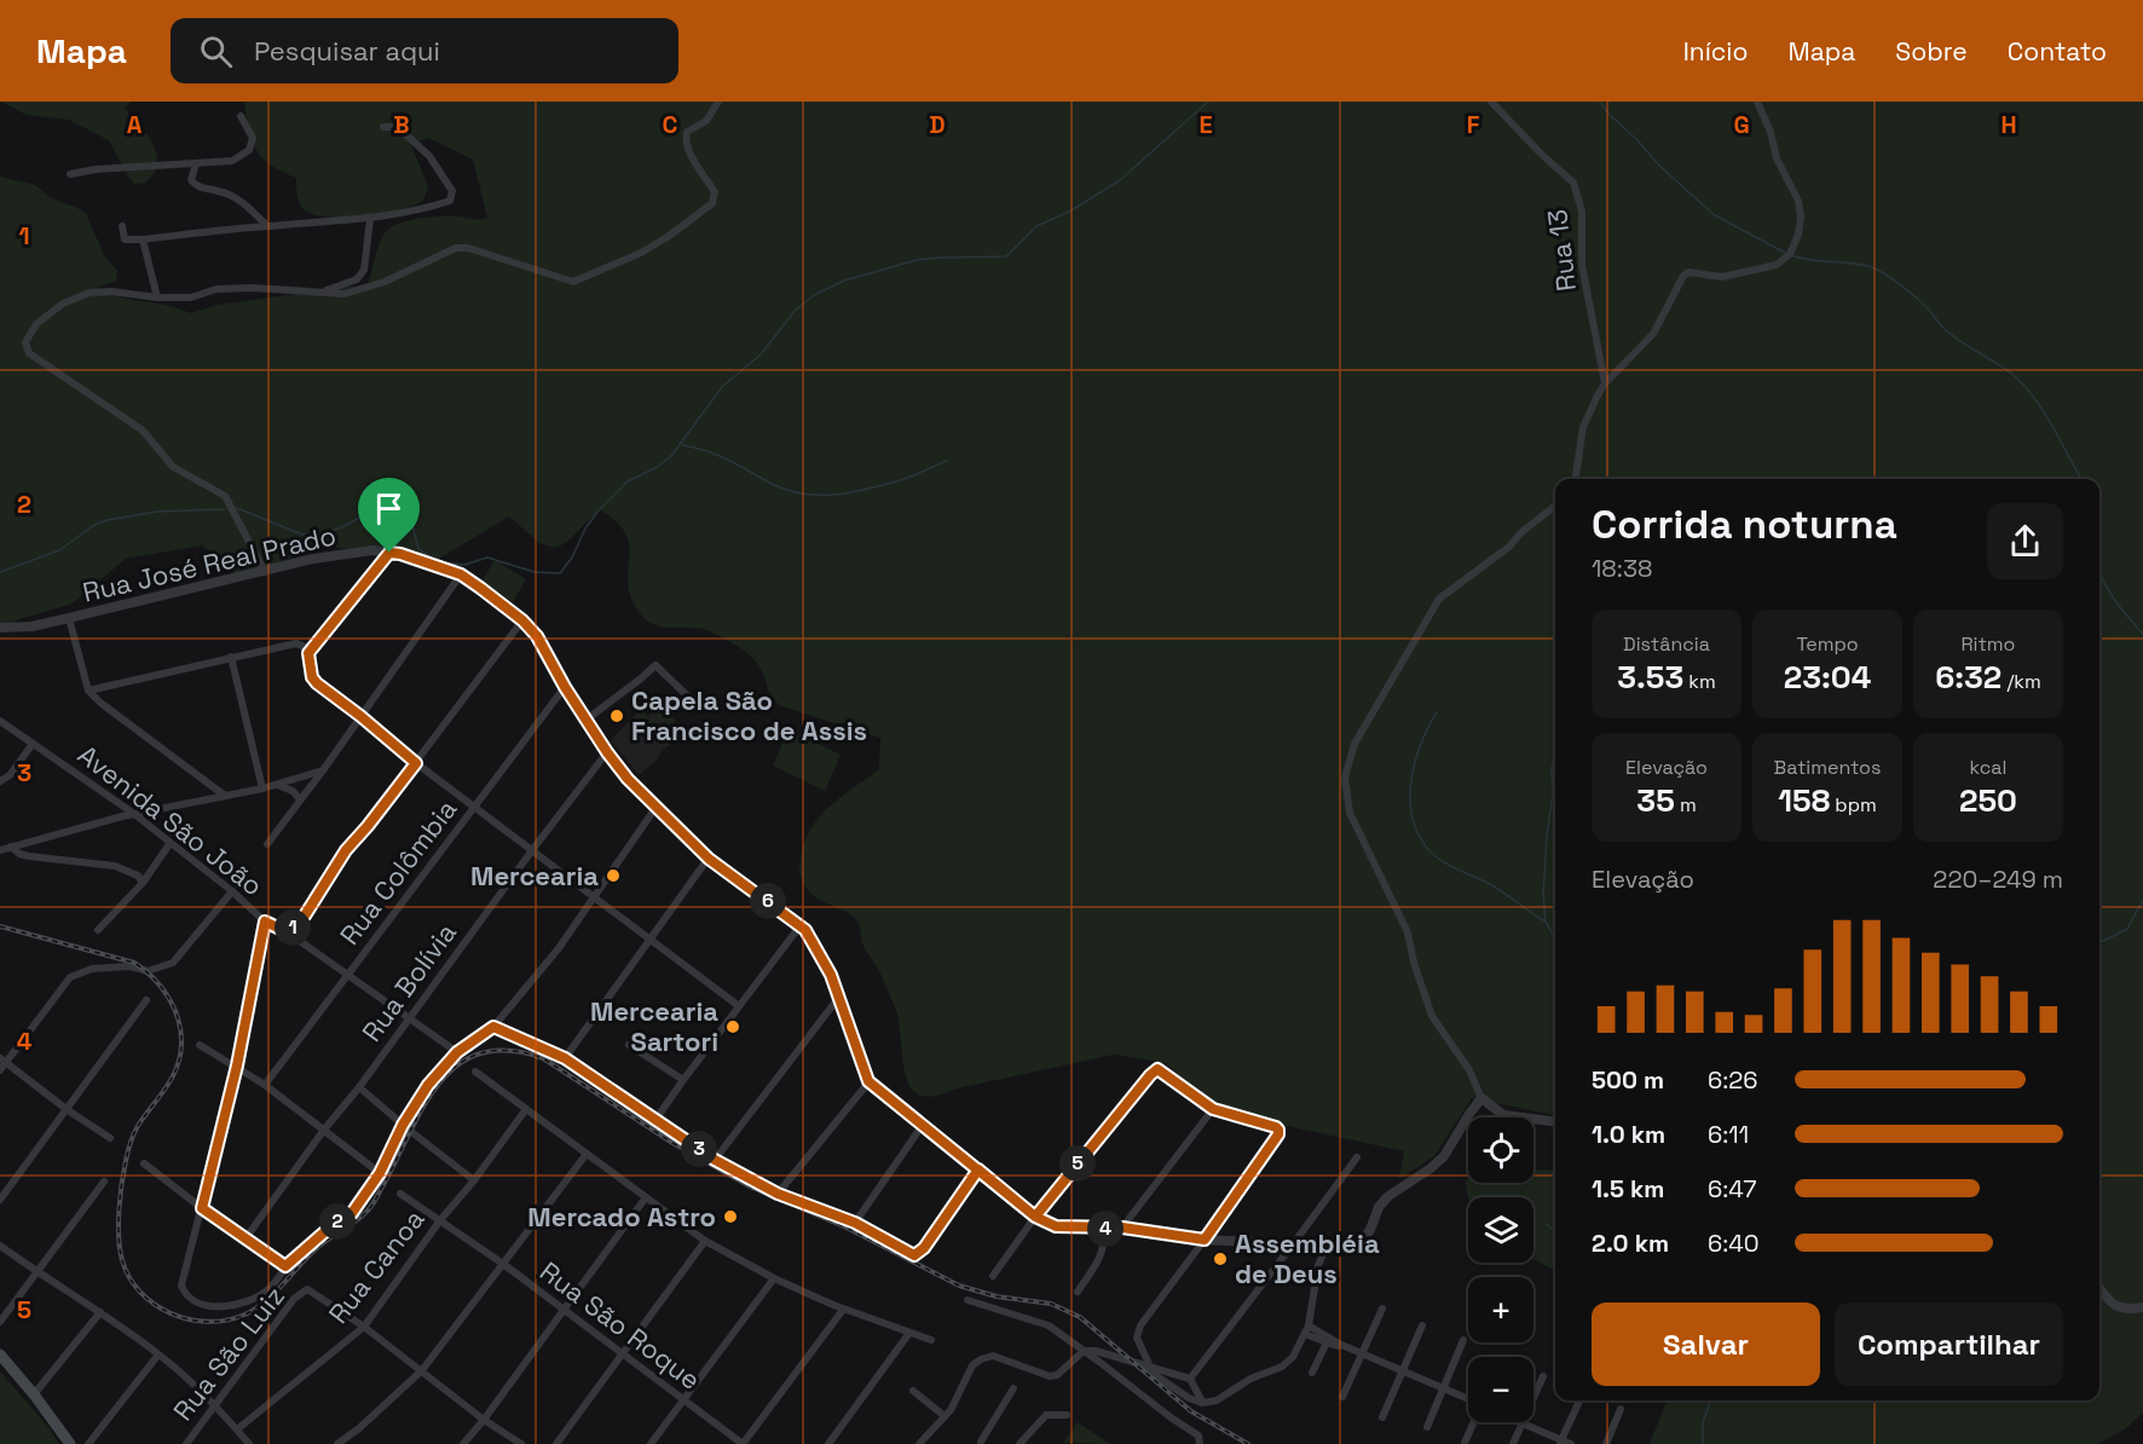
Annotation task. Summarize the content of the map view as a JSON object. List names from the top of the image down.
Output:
{
  "streets": {
    "street": [
      "Rua 13",
      "Rua José Real Prado",
      "Avenida São João",
      "Rua Colômbia",
      "Rua Bolívia",
      "Rua Canoa",
      "Rua São Roque",
      "Rua São Luiz"
    ]
  },
  "crossings": [
    ["Rua José Real Prado", "Rua Colômbia"],
    ["Rua José Real Prado", "Rua Bolívia"],
    ["Avenida São João", "Rua Colômbia"],
    ["Avenida São João", "Rua Bolívia"],
    ["Rua Canoa", "Rua São Roque"],
    ["Rua Canoa", "Rua São Luiz"]
  ],
  "places": [
    "Capela São Francisco de Assis",
    "Mercearia",
    "Mercearia Sartori",
    "Mercado Astro",
    "Assembléia de Deus"
  ],
  "page": {
    "header": "Mapa",
    "search": "Pesquisar aqui",
    "nav": [
      "Início",
      "Mapa",
      "Sobre",
      "Contato"
    ],
    "heading": ["Corrida noturna", "18:38"],
    "stats": [
      ["Distância", "3.53 km"],
      ["Tempo", "23:04"],
      ["Ritmo", "6:32 /km"],
      ["Elevação", "35 m"],
      ["Batimentos", "158 bpm"],
      ["kcal", "250"]
    ],
    "chart": ["Elevação", "220–249 m"],
    "pins": [
      "6",
      "1",
      "3",
      "5",
      "2",
      "4"
    ],
    "list": [
      {
        "name": "500 m",
        "note": "6:26"
      },
      {
        "name": "1.0 km",
        "note": "6:11"
      },
      {
        "name": "1.5 km",
        "note": "6:47"
      },
      {
        "name": "2.0 km",
        "note": "6:40"
      }
    ],
    "map_buttons": ["+", "−"],
    "buttons": ["Salvar", "Compartilhar"]
  },
  "grid": {
    "columns": [
      "A",
      "B",
      "C",
      "D",
      "E",
      "F",
      "G",
      "H"
    ],
    "rows": [
      "1",
      "2",
      "3",
      "4",
      "5"
    ]
  }
}
